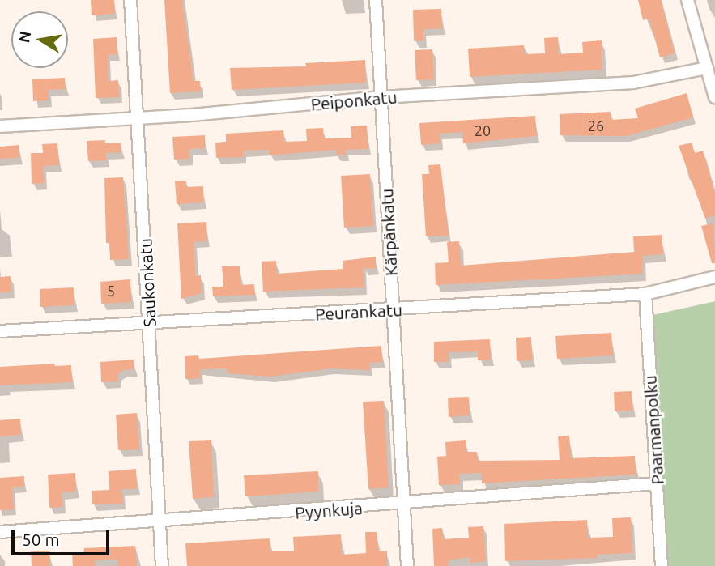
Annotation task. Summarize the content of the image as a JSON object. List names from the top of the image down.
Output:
{
  "streets": {
    "street": [
      "Peiponkatu",
      "Kärpänkatu",
      "Saukonkatu",
      "Peurankatu",
      "Paarmanpolku",
      "Pyynkuja"
    ]
  },
  "crossings": [
    ["Peiponkatu", "Kärpänkatu"],
    ["Peiponkatu", "Saukonkatu"],
    ["Kärpänkatu", "Peurankatu"],
    ["Kärpänkatu", "Pyynkuja"],
    ["Saukonkatu", "Peurankatu"],
    ["Saukonkatu", "Pyynkuja"],
    ["Peurankatu", "Paarmanpolku"],
    ["Paarmanpolku", "Pyynkuja"]
  ],
  "house_numbers": ["26", "20", "5"],
  "scale_bar": "50 m",
  "north": "left"
}
